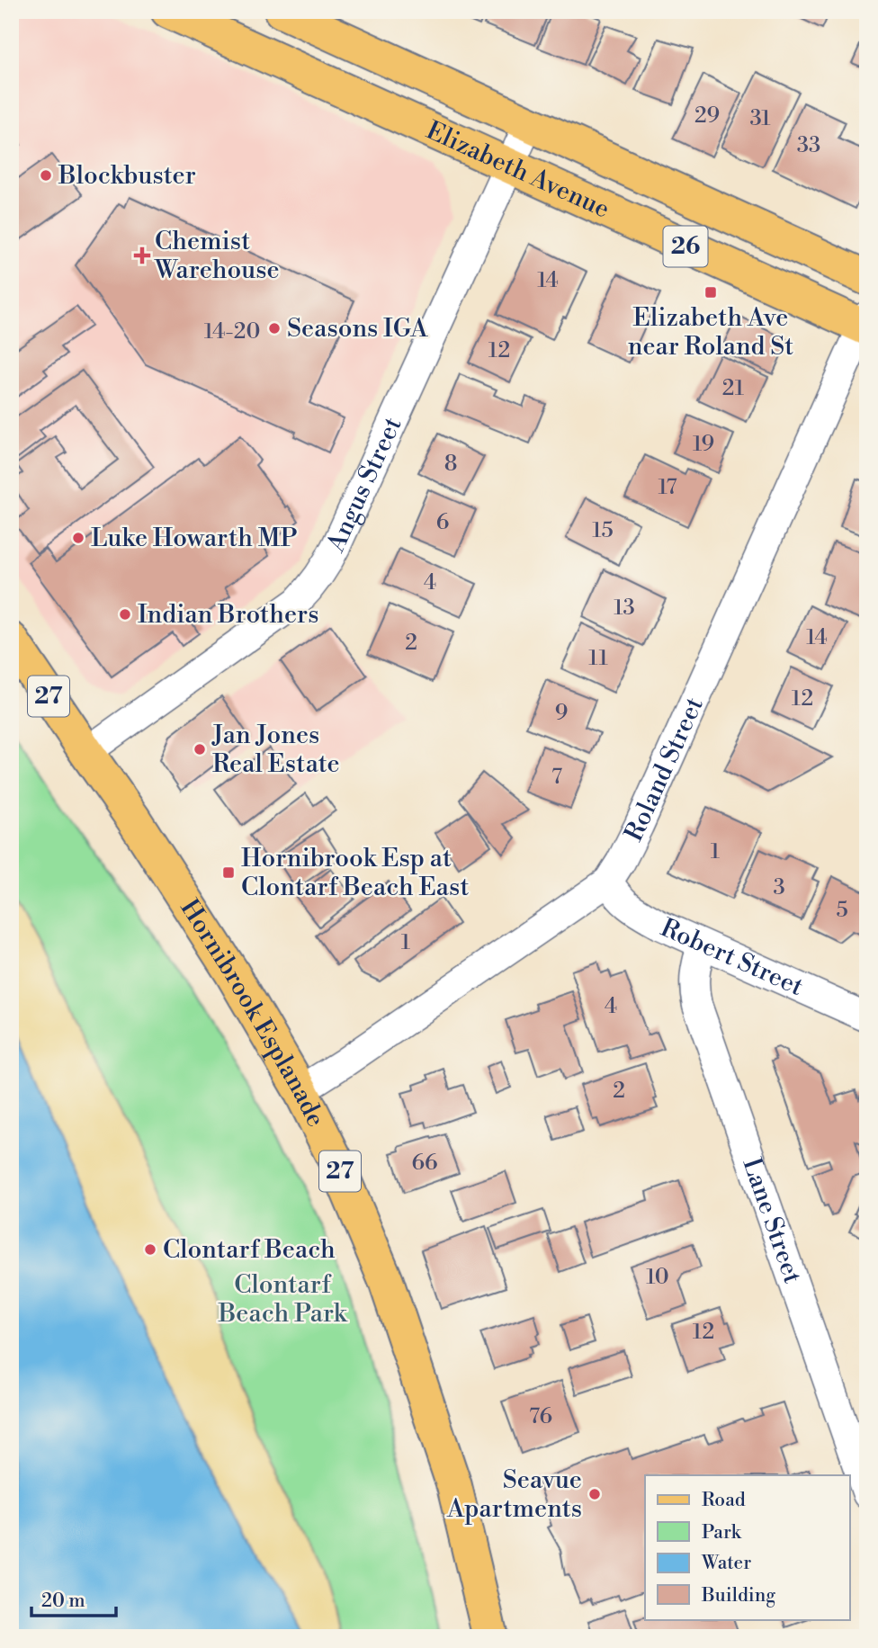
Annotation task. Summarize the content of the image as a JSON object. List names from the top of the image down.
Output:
{
  "streets": {
    "main road": [
      "Elizabeth Avenue",
      "26",
      "27",
      "Hornibrook Esplanade"
    ],
    "street": [
      "Angus Street",
      "Roland Street",
      "Robert Street",
      "Lane Street"
    ]
  },
  "crossings": [
    ["Elizabeth Avenue", "Angus Street"],
    ["Elizabeth Avenue", "Roland Street"],
    ["Angus Street", "Hornibrook Esplanade"],
    ["Roland Street", "Robert Street"],
    ["Roland Street", "Hornibrook Esplanade"],
    ["Robert Street", "Lane Street"]
  ],
  "parks": ["Clontarf Beach Park"],
  "places": {
    "other": [
      "Blockbuster",
      "Seasons IGA",
      "Luke Howarth MP",
      "Indian Brothers",
      "Jan Jones Real Estate",
      "Clontarf Beach",
      "Seavue Apartments"
    ],
    "health": ["Chemist Warehouse"],
    "transit": ["Elizabeth Ave near Roland St", "Hornibrook Esp at Clontarf Beach East"]
  },
  "house_numbers": [
    "29",
    "31",
    "33",
    "14",
    "14-20",
    "12",
    "21",
    "19",
    "8",
    "17",
    "6",
    "15",
    "4",
    "13",
    "14",
    "2",
    "11",
    "12",
    "9",
    "7",
    "1",
    "3",
    "5",
    "1",
    "4",
    "2",
    "66",
    "10",
    "12",
    "76"
  ],
  "legend": [
    "Road",
    "Park",
    "Water",
    "Building"
  ],
  "scale_bar": "20 m"
}
